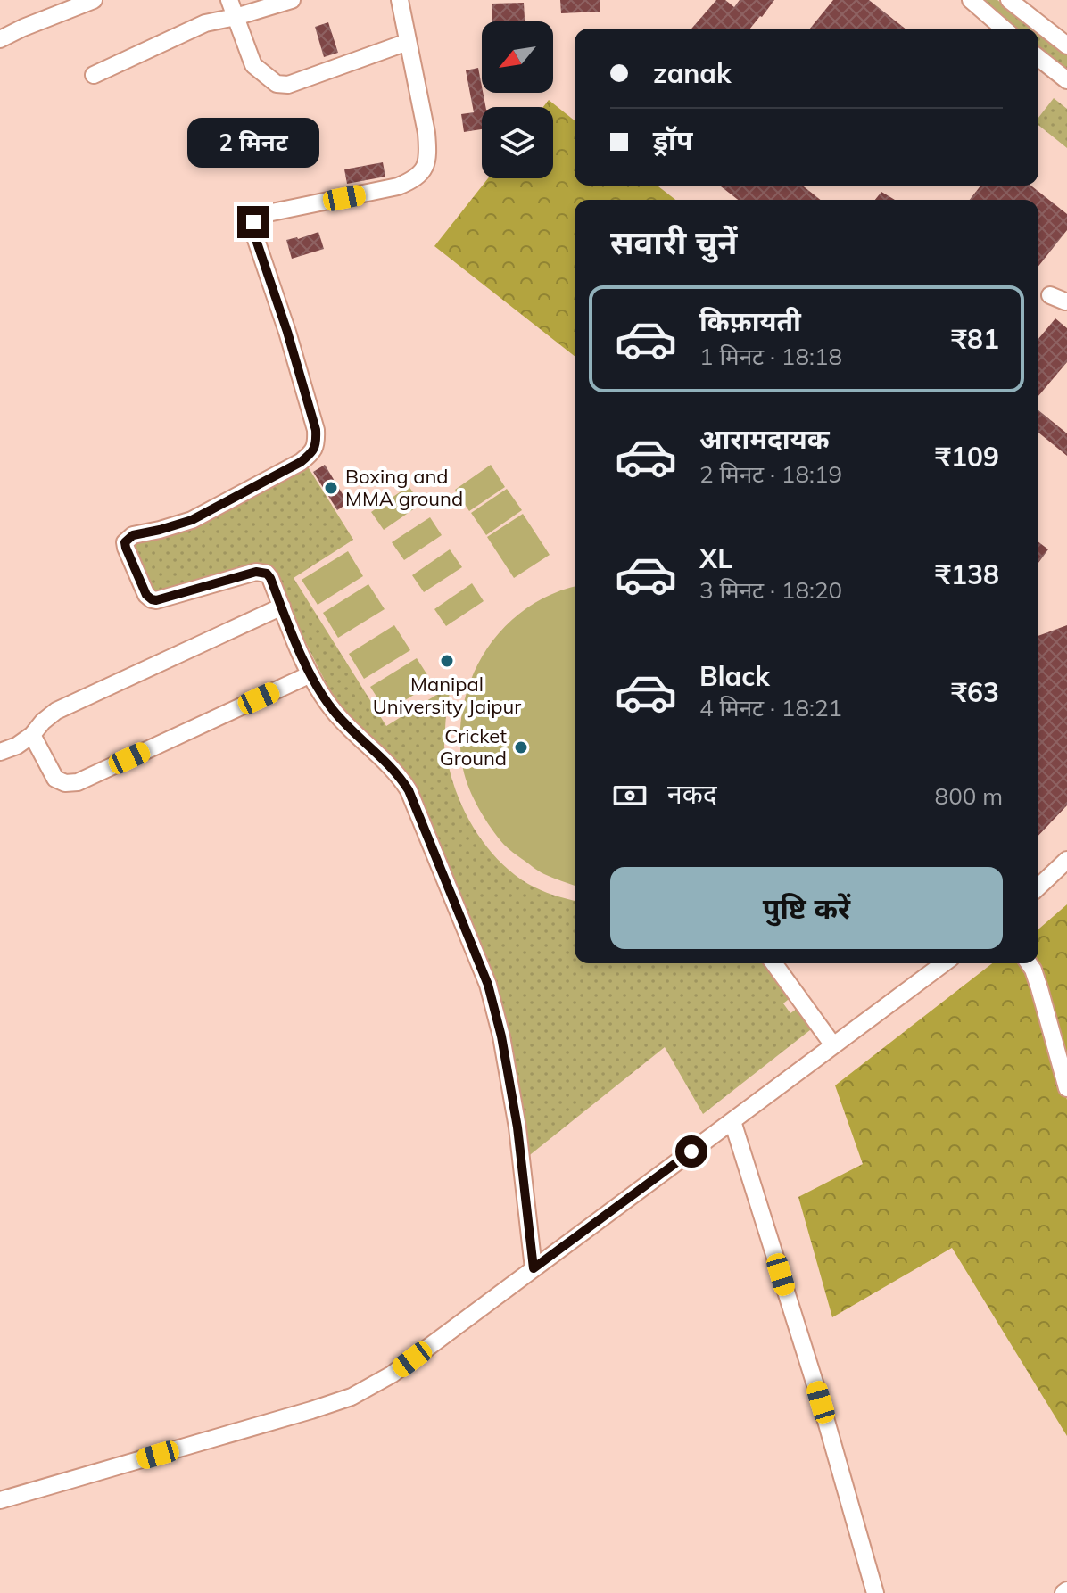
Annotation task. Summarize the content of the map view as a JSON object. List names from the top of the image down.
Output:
{
  "places": ["Boxing and MMA ground", "Manipal University Jaipur", "Cricket Ground"],
  "north": "bottom left",
  "page": {
    "banner": ["zanak", "ड्रॉप"],
    "bubble": "2 मिनट",
    "heading": "सवारी चुनें",
    "list": [
      {
        "name": "किफ़ायती",
        "note": "1 मिनट · 18:18",
        "value": "₹81"
      },
      {
        "name": "आरामदायक",
        "note": "2 मिनट · 18:19",
        "value": "₹109"
      },
      {
        "name": "XL",
        "note": "3 मिनट · 18:20",
        "value": "₹138"
      },
      {
        "name": "Black",
        "note": "4 मिनट · 18:21",
        "value": "₹63"
      }
    ],
    "pay": ["नकद", "800 m"],
    "buttons": "पुष्टि करें"
  }
}
